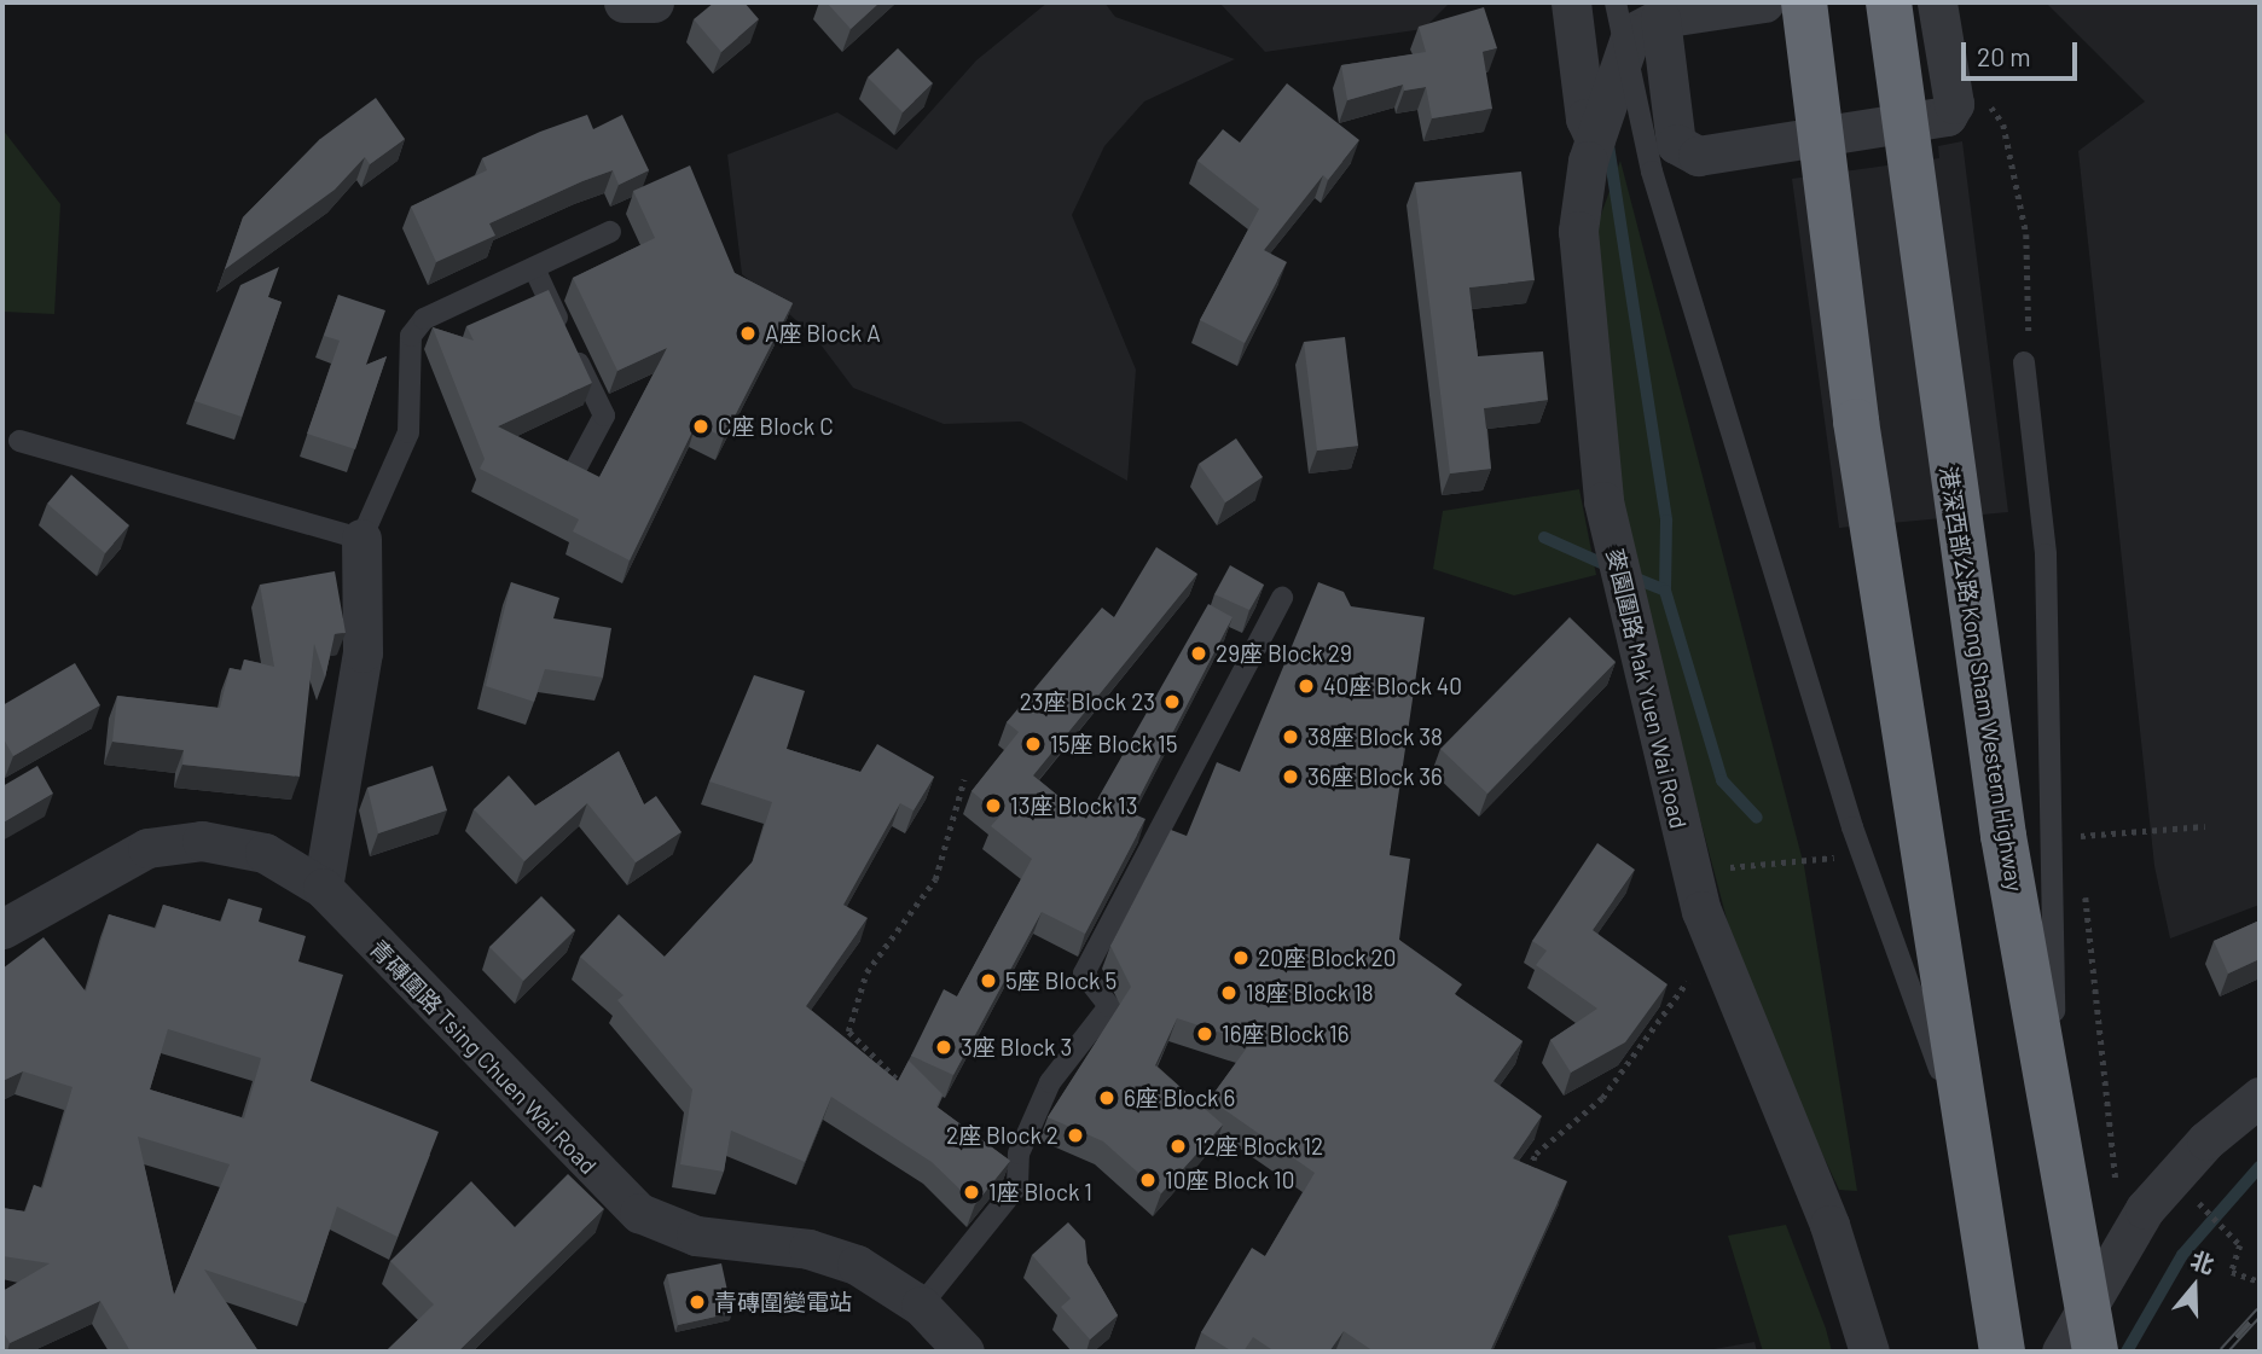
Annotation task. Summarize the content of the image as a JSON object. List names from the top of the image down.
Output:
{
  "streets": {
    "highway": ["港深西部公路 Kong Sham Western Highway"],
    "street": ["麥園圍路 Mak Yuen Wai Road", "青磚圍路 Tsing Chuen Wai Road"]
  },
  "places": [
    "A座 Block A",
    "C座 Block C",
    "29座 Block 29",
    "40座 Block 40",
    "23座 Block 23",
    "38座 Block 38",
    "15座 Block 15",
    "36座 Block 36",
    "13座 Block 13",
    "20座 Block 20",
    "5座 Block 5",
    "18座 Block 18",
    "16座 Block 16",
    "3座 Block 3",
    "6座 Block 6",
    "2座 Block 2",
    "12座 Block 12",
    "10座 Block 10",
    "1座 Block 1",
    "青磚圍變電站"
  ],
  "scale_bar": "20 m",
  "north": "top"
}
